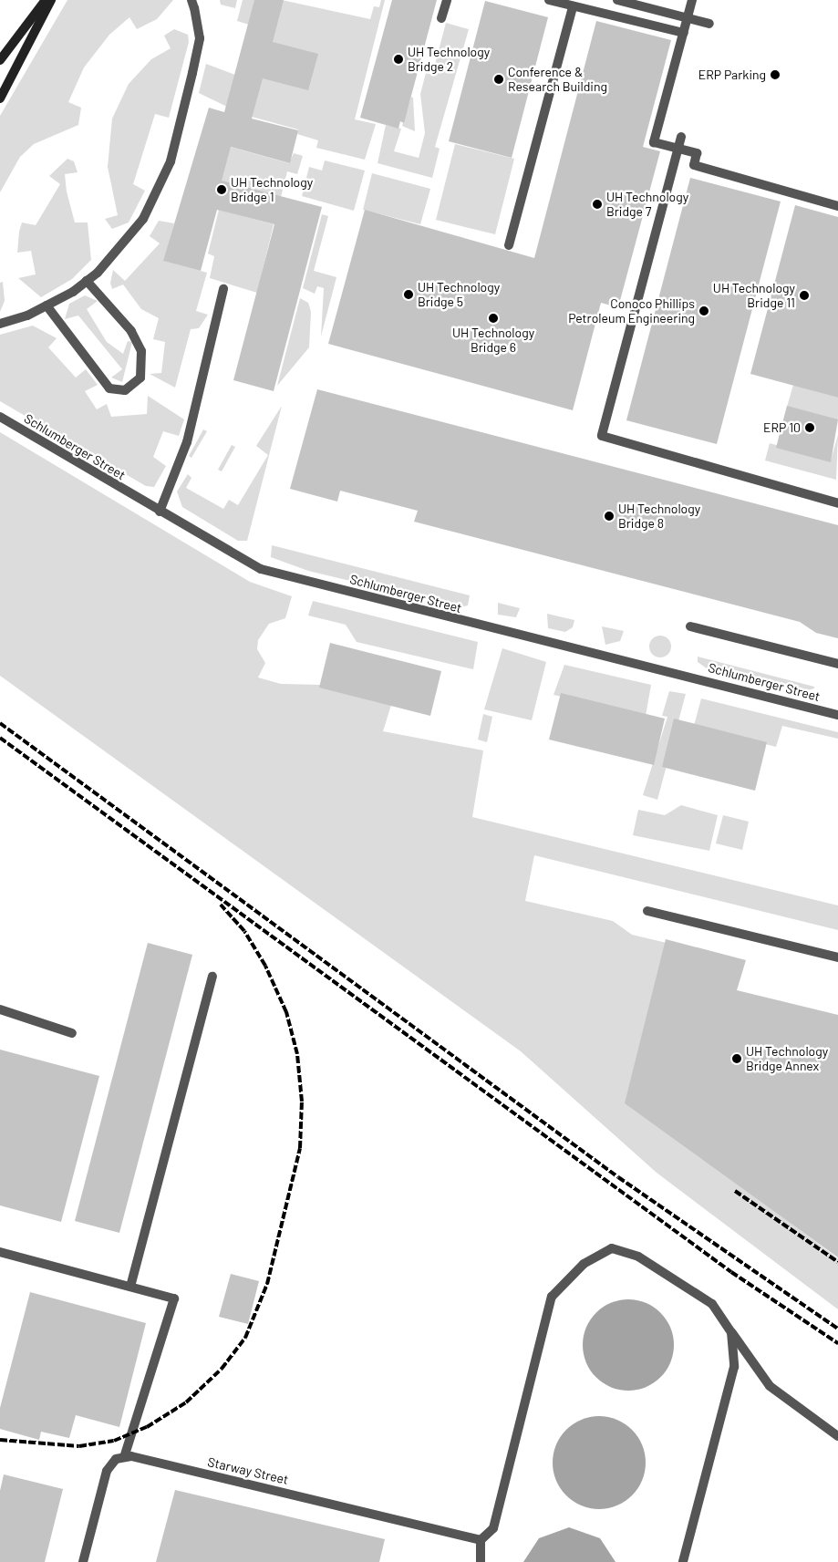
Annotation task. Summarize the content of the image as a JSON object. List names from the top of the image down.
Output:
{
  "streets": {
    "street": ["Schlumberger Street", "Starway Street"]
  },
  "places": [
    "UH Technology Bridge 2",
    "ERP Parking",
    "Conference & Research Building",
    "UH Technology Bridge 1",
    "UH Technology Bridge 7",
    "UH Technology Bridge 5",
    "UH Technology Bridge 11",
    "Conoco Phillips Petroleum Engineering",
    "UH Technology Bridge 6",
    "ERP 10",
    "UH Technology Bridge 8",
    "UH Technology Bridge Annex"
  ]
}
